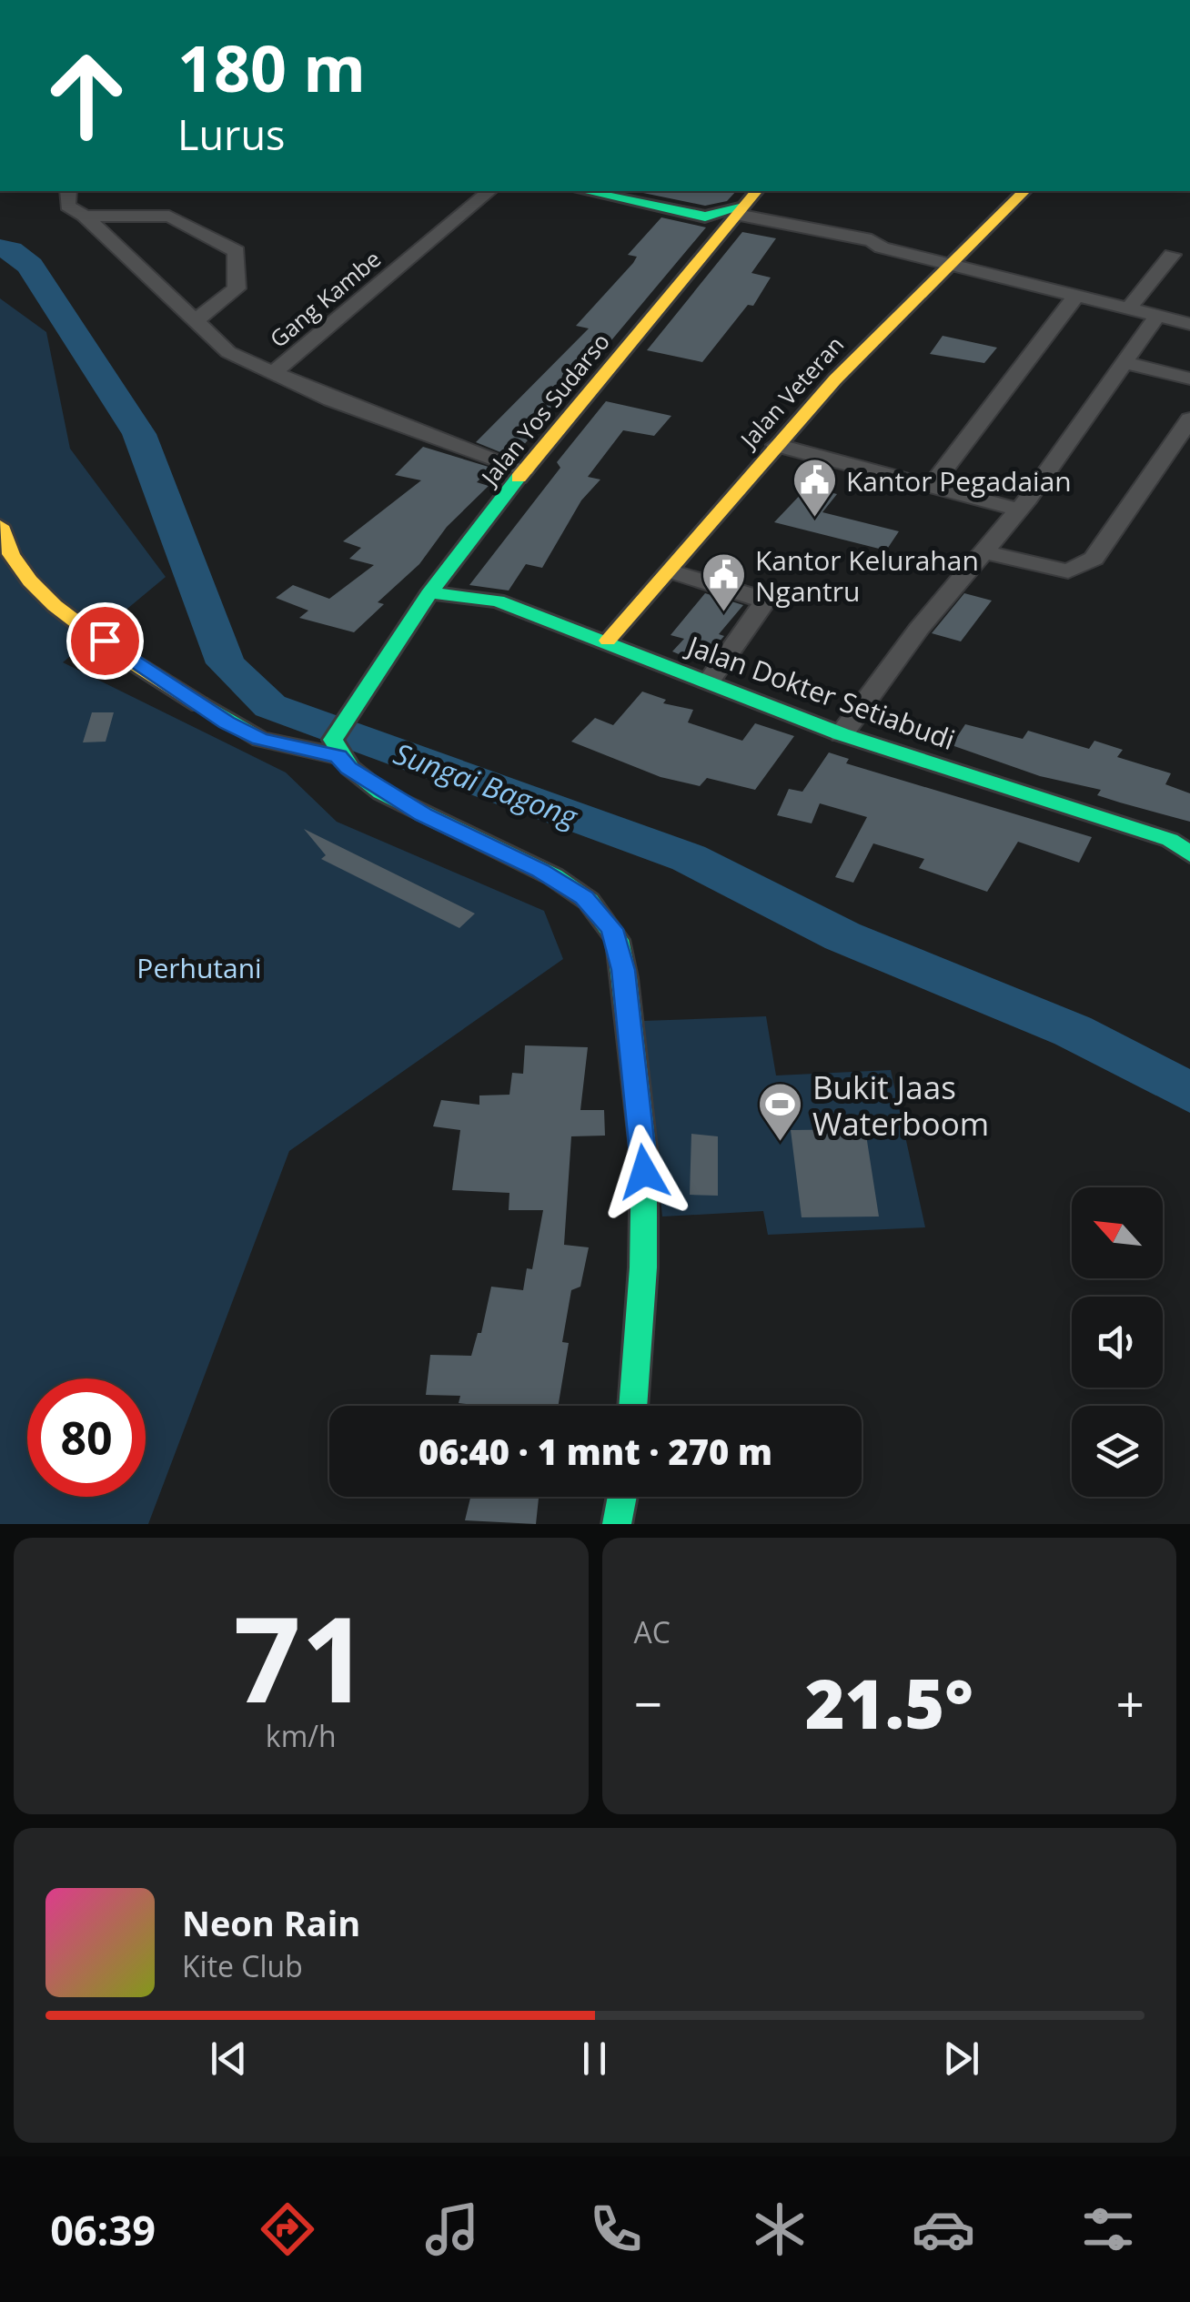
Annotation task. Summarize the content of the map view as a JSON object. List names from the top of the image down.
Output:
{
  "streets": {
    "main road": ["Jalan Veteran", "Jalan Yos Sudarso", "Jalan Dokter Setiabudi"],
    "street": ["Gang Kambe"]
  },
  "crossings": [
    ["Gang Kambe", "Jalan Yos Sudarso"],
    ["Jalan Veteran", "Jalan Dokter Setiabudi"],
    ["Jalan Yos Sudarso", "Jalan Dokter Setiabudi"]
  ],
  "water": ["Sungai Bagong"],
  "parks": ["Perhutani"],
  "places": {
    "public building": ["Kantor Pegadaian", "Kantor Kelurahan Ngantru"],
    "sports": ["Bukit Jaas Waterboom"]
  },
  "north": "top left",
  "page": {
    "turn": ["180 m", "Lurus"],
    "limit": "80",
    "trip": "06:40 · 1 mnt · 270 m",
    "tile": [
      ["71", "km/h"],
      "AC"
    ],
    "heat": ["−", "21.5°", "+"],
    "song": ["Neon Rain", "Kite Club"],
    "tabs": "06:39"
  }
}
